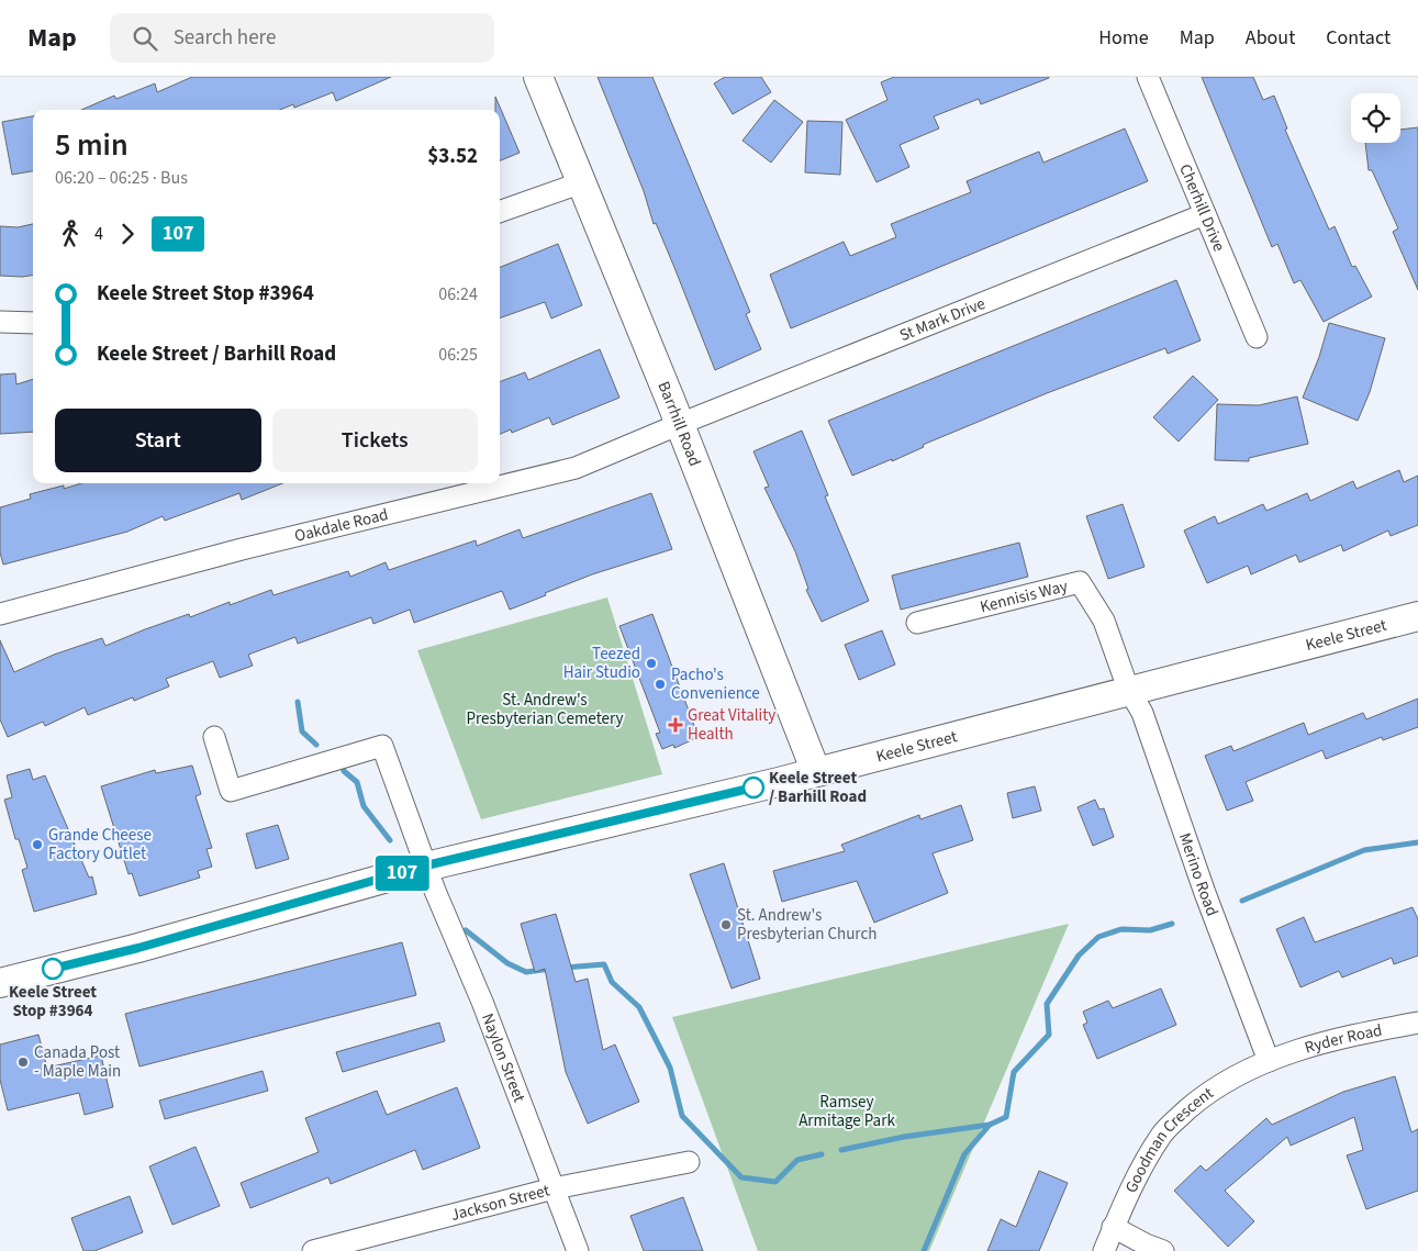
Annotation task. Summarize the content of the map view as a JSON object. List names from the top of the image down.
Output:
{
  "streets": {
    "main road": ["Barrhill Road", "Keele Street"],
    "street": [
      "Cherhill Drive",
      "St Mark Drive",
      "Oakdale Road",
      "Kennisis Way",
      "Merino Road",
      "Ryder Road",
      "Naylon Street",
      "Goodman Crescent",
      "Jackson Street"
    ]
  },
  "crossings": [
    ["Cherhill Drive", "St Mark Drive"],
    ["St Mark Drive", "Barrhill Road"],
    ["St Mark Drive", "Oakdale Road"],
    ["Barrhill Road", "Oakdale Road"],
    ["Barrhill Road", "Keele Street"],
    ["Kennisis Way", "Keele Street"],
    ["Kennisis Way", "Merino Road"],
    ["Keele Street", "Merino Road"],
    ["Keele Street", "Naylon Street"],
    ["Merino Road", "Ryder Road"],
    ["Merino Road", "Goodman Crescent"],
    ["Ryder Road", "Goodman Crescent"],
    ["Naylon Street", "Jackson Street"]
  ],
  "parks": ["St. Andrew's Presbyterian Cemetery", "Ramsey Armitage Park"],
  "places": {
    "other": [
      "Teezed Hair Studio",
      "Pacho's Convenience",
      "Keele Street / Barhill Road",
      "Grande Cheese Factory Outlet",
      "St. Andrew's Presbyterian Church",
      "Keele Street Stop #3964",
      "Canada Post - Maple Main"
    ],
    "health": ["Great Vitality Health"]
  },
  "lines": ["bus line 107"],
  "page": {
    "header": "Map",
    "search": "Search here",
    "nav": [
      "Home",
      "Map",
      "About",
      "Contact"
    ],
    "on_map": "107",
    "heading": ["5 min", "06:20 – 06:25 · Bus", "$3.52"],
    "legs": ["4", "107"],
    "list": [
      {
        "name": "Keele Street Stop #3964",
        "value": "06:24"
      },
      {
        "name": "Keele Street / Barhill Road",
        "value": "06:25"
      }
    ],
    "buttons": ["Start", "Tickets"]
  }
}
